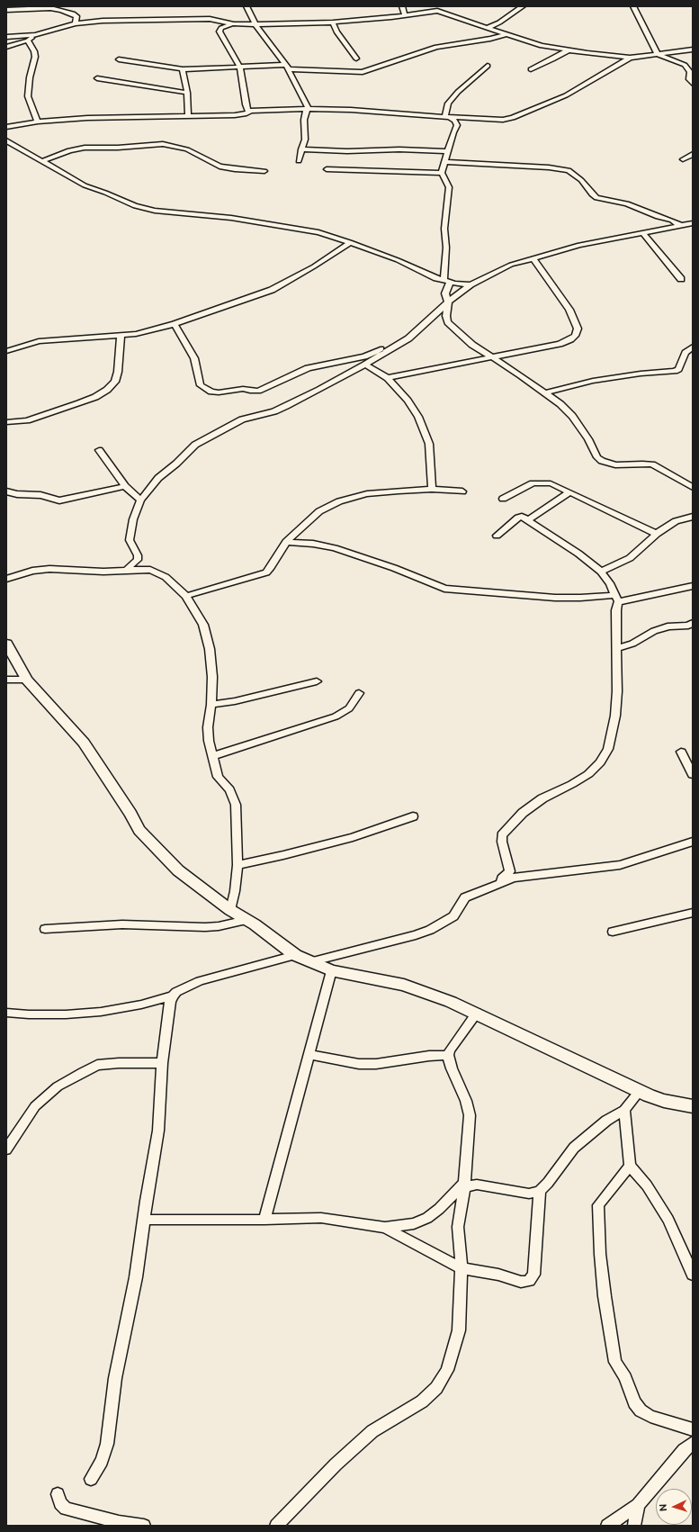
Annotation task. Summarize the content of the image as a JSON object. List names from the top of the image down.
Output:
{
  "north": "left"
}
